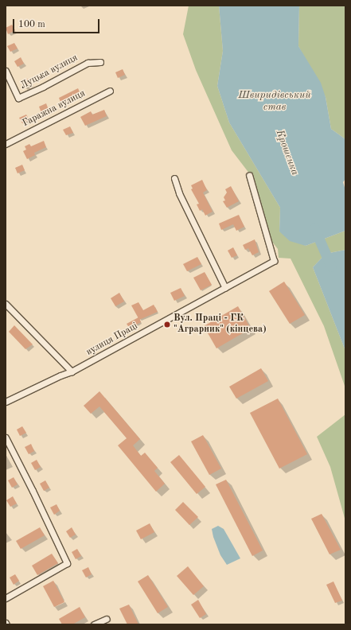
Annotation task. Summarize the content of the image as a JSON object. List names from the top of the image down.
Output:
{
  "streets": {
    "street": ["Луцька вулиця", "Гаражна вулиця", "вулиця Праці"]
  },
  "water": ["Швиридівський став", "Крошенка"],
  "places": ["Вул. Праці - ГК \"Аграрник\" (кінцева)"],
  "scale_bar": "100 m"
}
